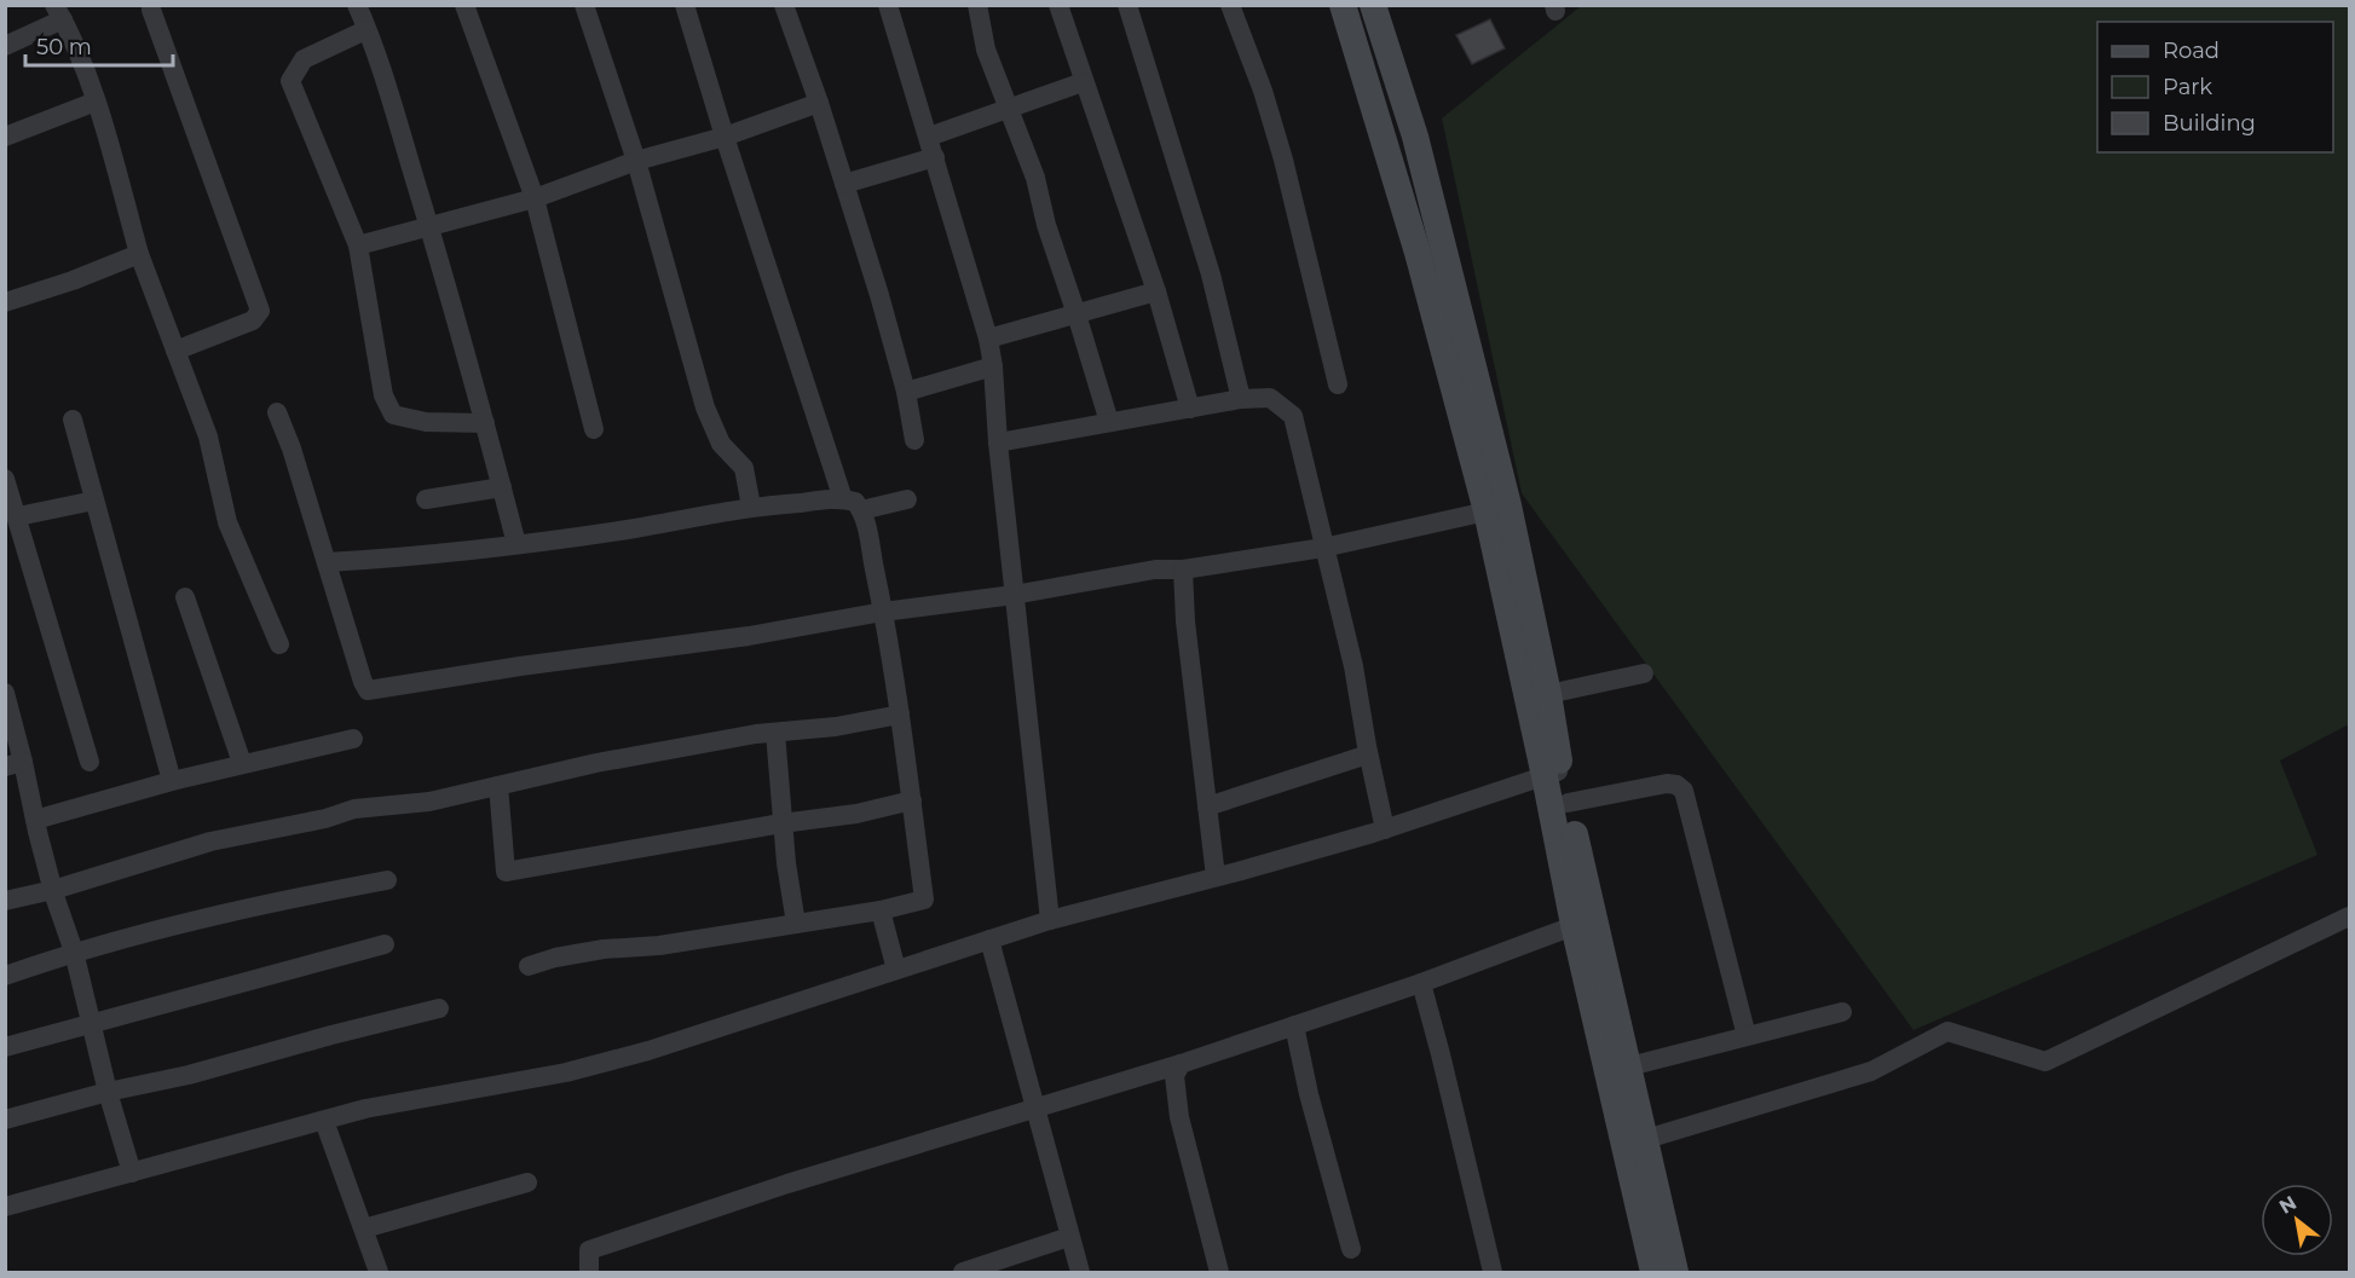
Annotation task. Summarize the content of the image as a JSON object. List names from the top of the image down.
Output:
{
  "legend": ["Road", "Park", "Building"],
  "scale_bar": "50 m",
  "north": "top left"
}
